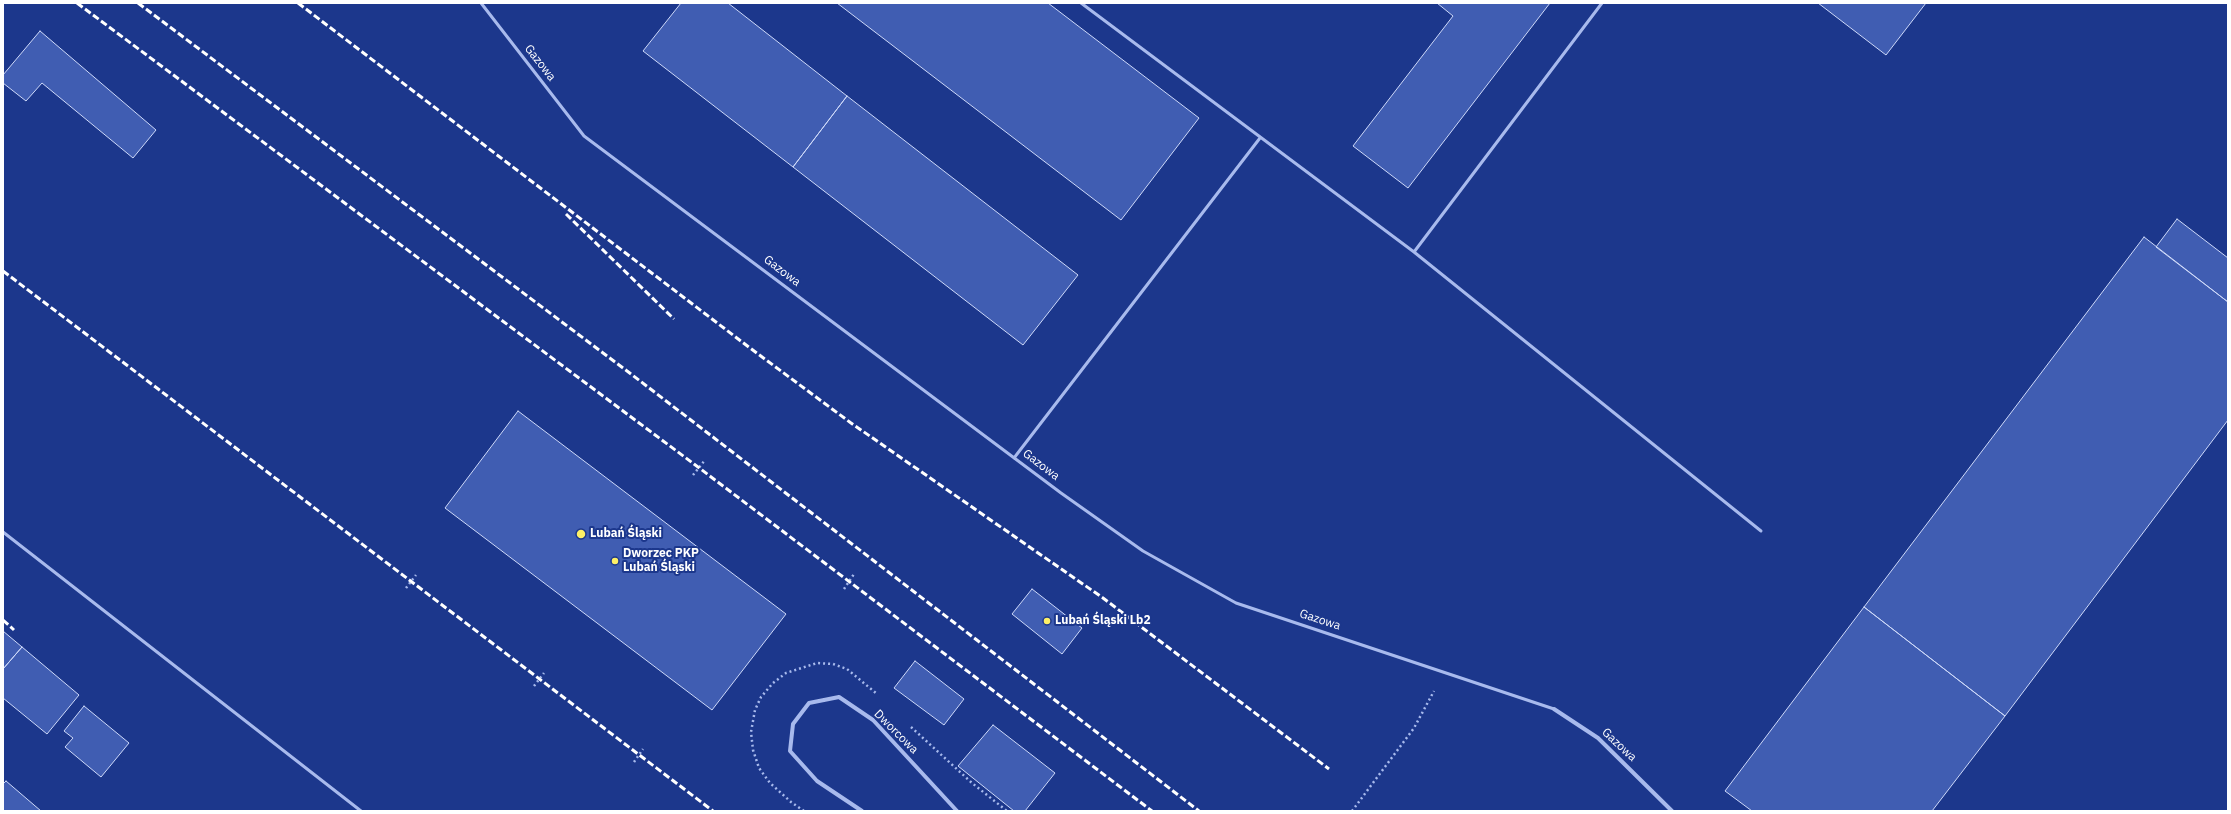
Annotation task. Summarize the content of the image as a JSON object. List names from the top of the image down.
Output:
{
  "streets": {
    "street": ["Gazowa", "Dworcowa"]
  },
  "places": ["Lubań Śląski", "Dworzec PKP Lubań Śląski", "Lubań Śląski Lb2"]
}
